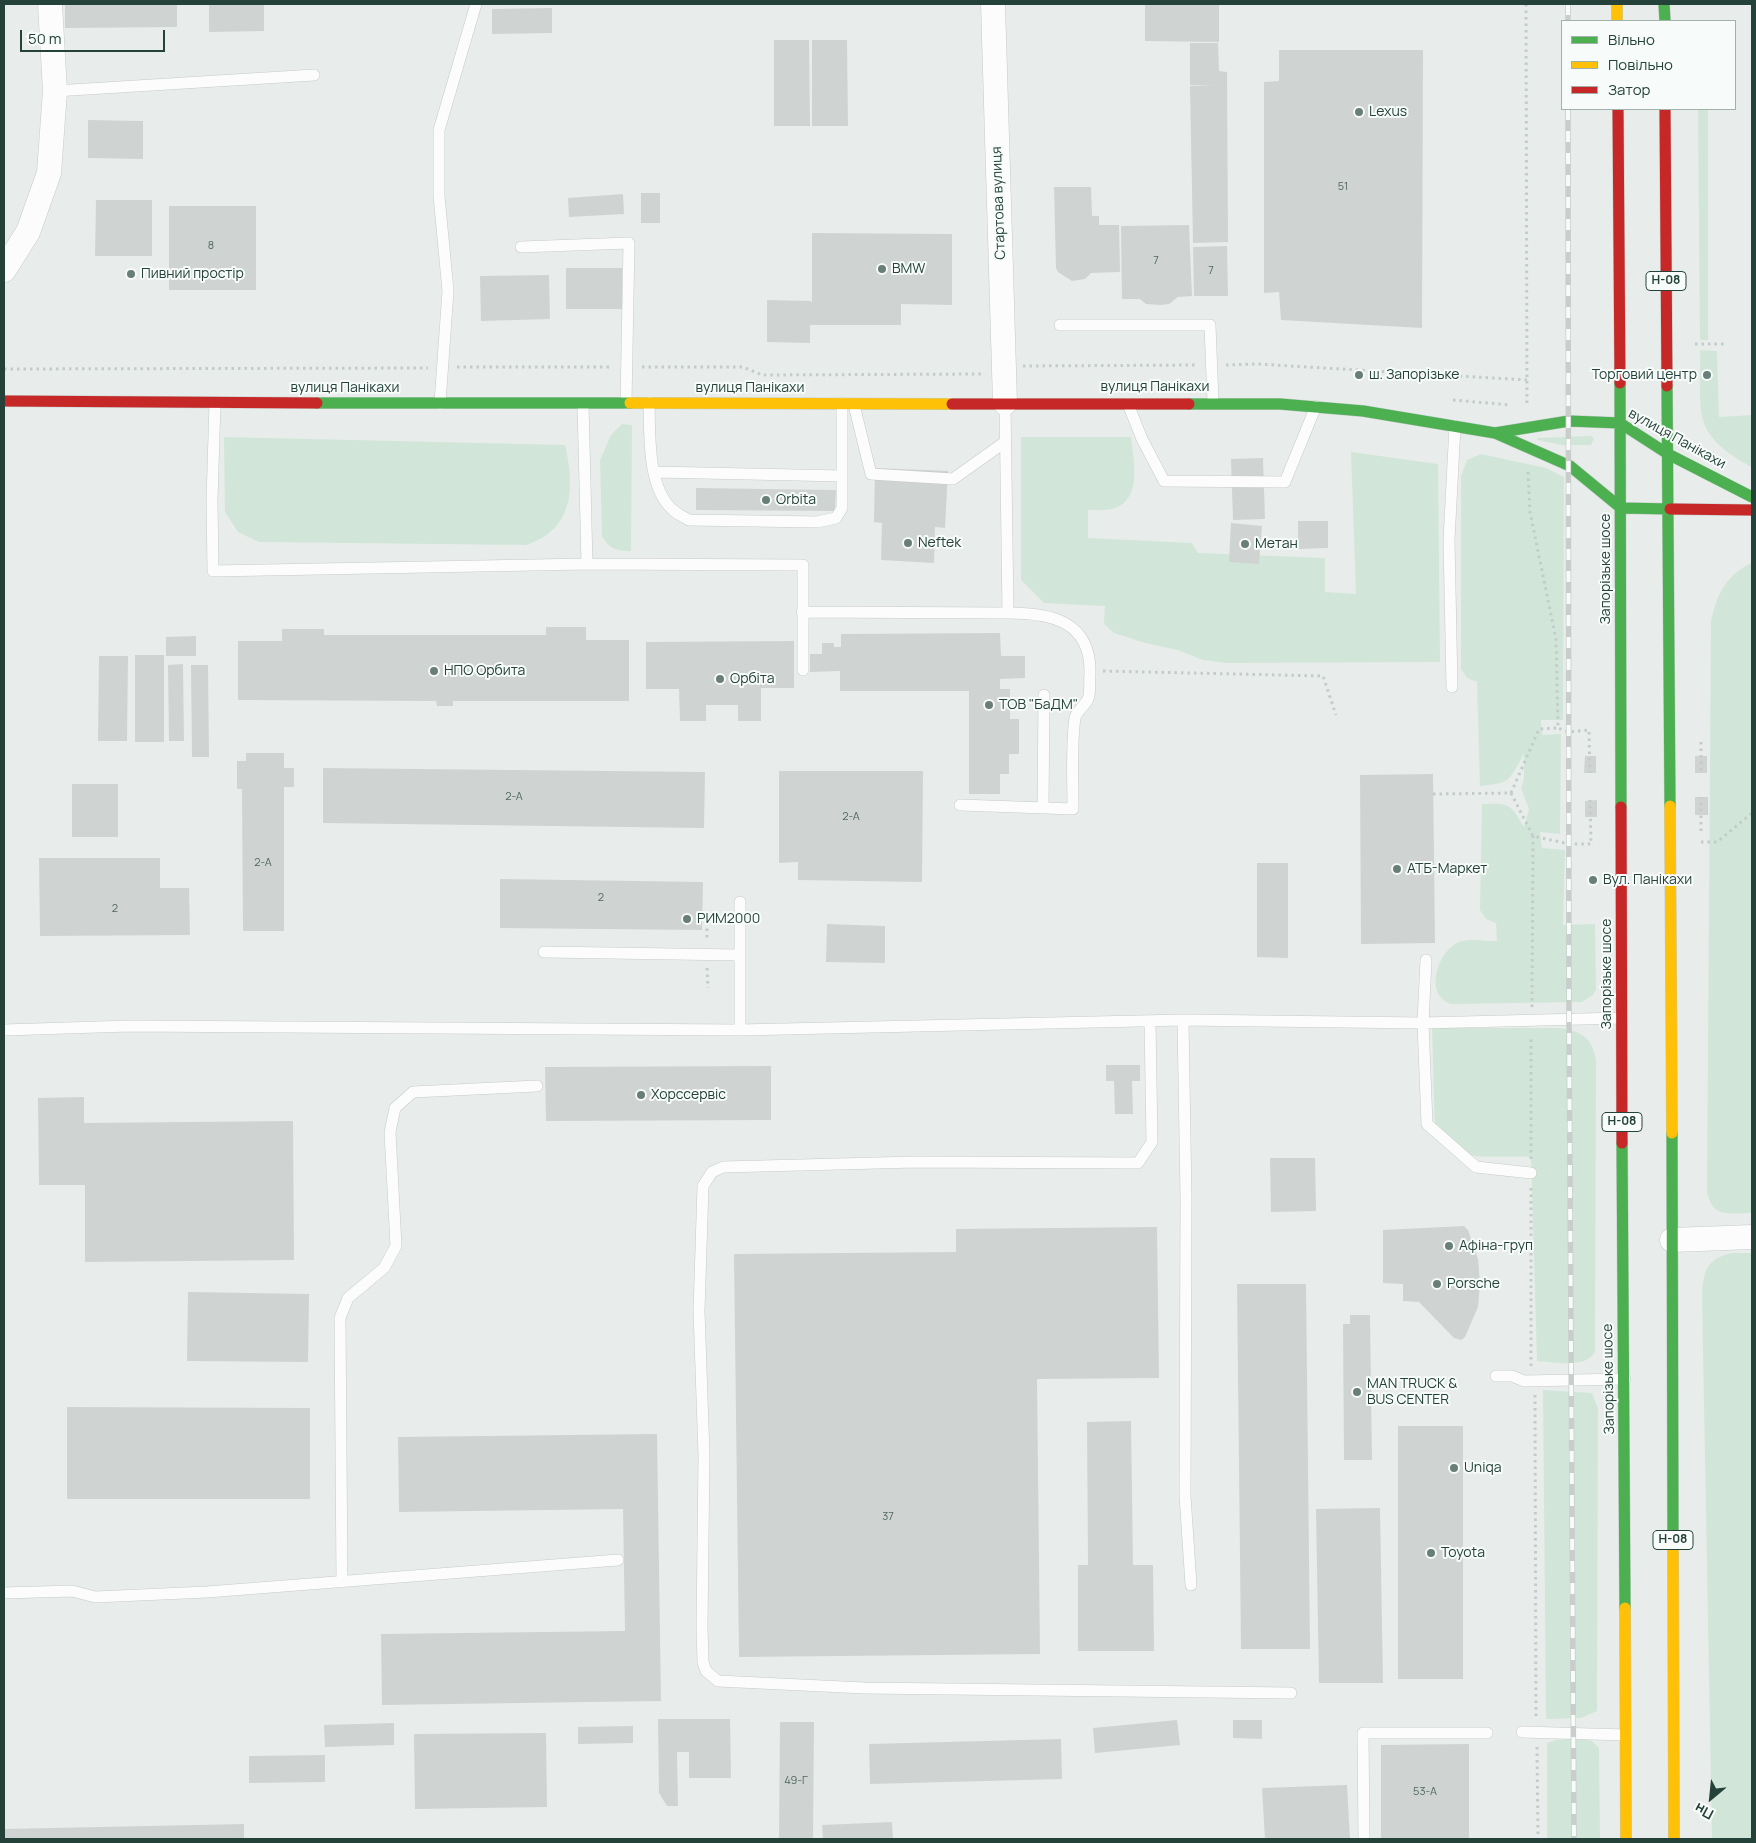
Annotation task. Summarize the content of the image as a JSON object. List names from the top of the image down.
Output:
{
  "streets": {
    "main road": ["Н-08", "вулиця Панікахи", "Запорізьке шосе"],
    "street": ["Стартова вулиця"]
  },
  "crossings": [
    ["Стартова вулиця", "вулиця Панікахи"],
    ["Н-08", "вулиця Панікахи"],
    ["вулиця Панікахи", "Запорізьке шосе"]
  ],
  "places": [
    "Lexus",
    "BMW",
    "Пивний простір",
    "ш. Запорізьке",
    "Торговий центр",
    "Orbita",
    "Neftek",
    "Метан",
    "НПО Орбита",
    "Орбіта",
    "ТОВ \"БаДМ\"",
    "АТБ-Маркет",
    "Вул. Панікахи",
    "РИМ2000",
    "Хорссервіс",
    "Афіна-груп",
    "Porsche",
    "MAN TRUCK & BUS CENTER",
    "Uniqa",
    "Toyota"
  ],
  "house_numbers": [
    "51",
    "8",
    "7",
    "7",
    "2-А",
    "2-А",
    "2-А",
    "2",
    "2",
    "37",
    "49-Г",
    "53-А"
  ],
  "legend": ["Вільно", "Повільно", "Затор"],
  "scale_bar": "50 m",
  "north": "bottom left"
}
